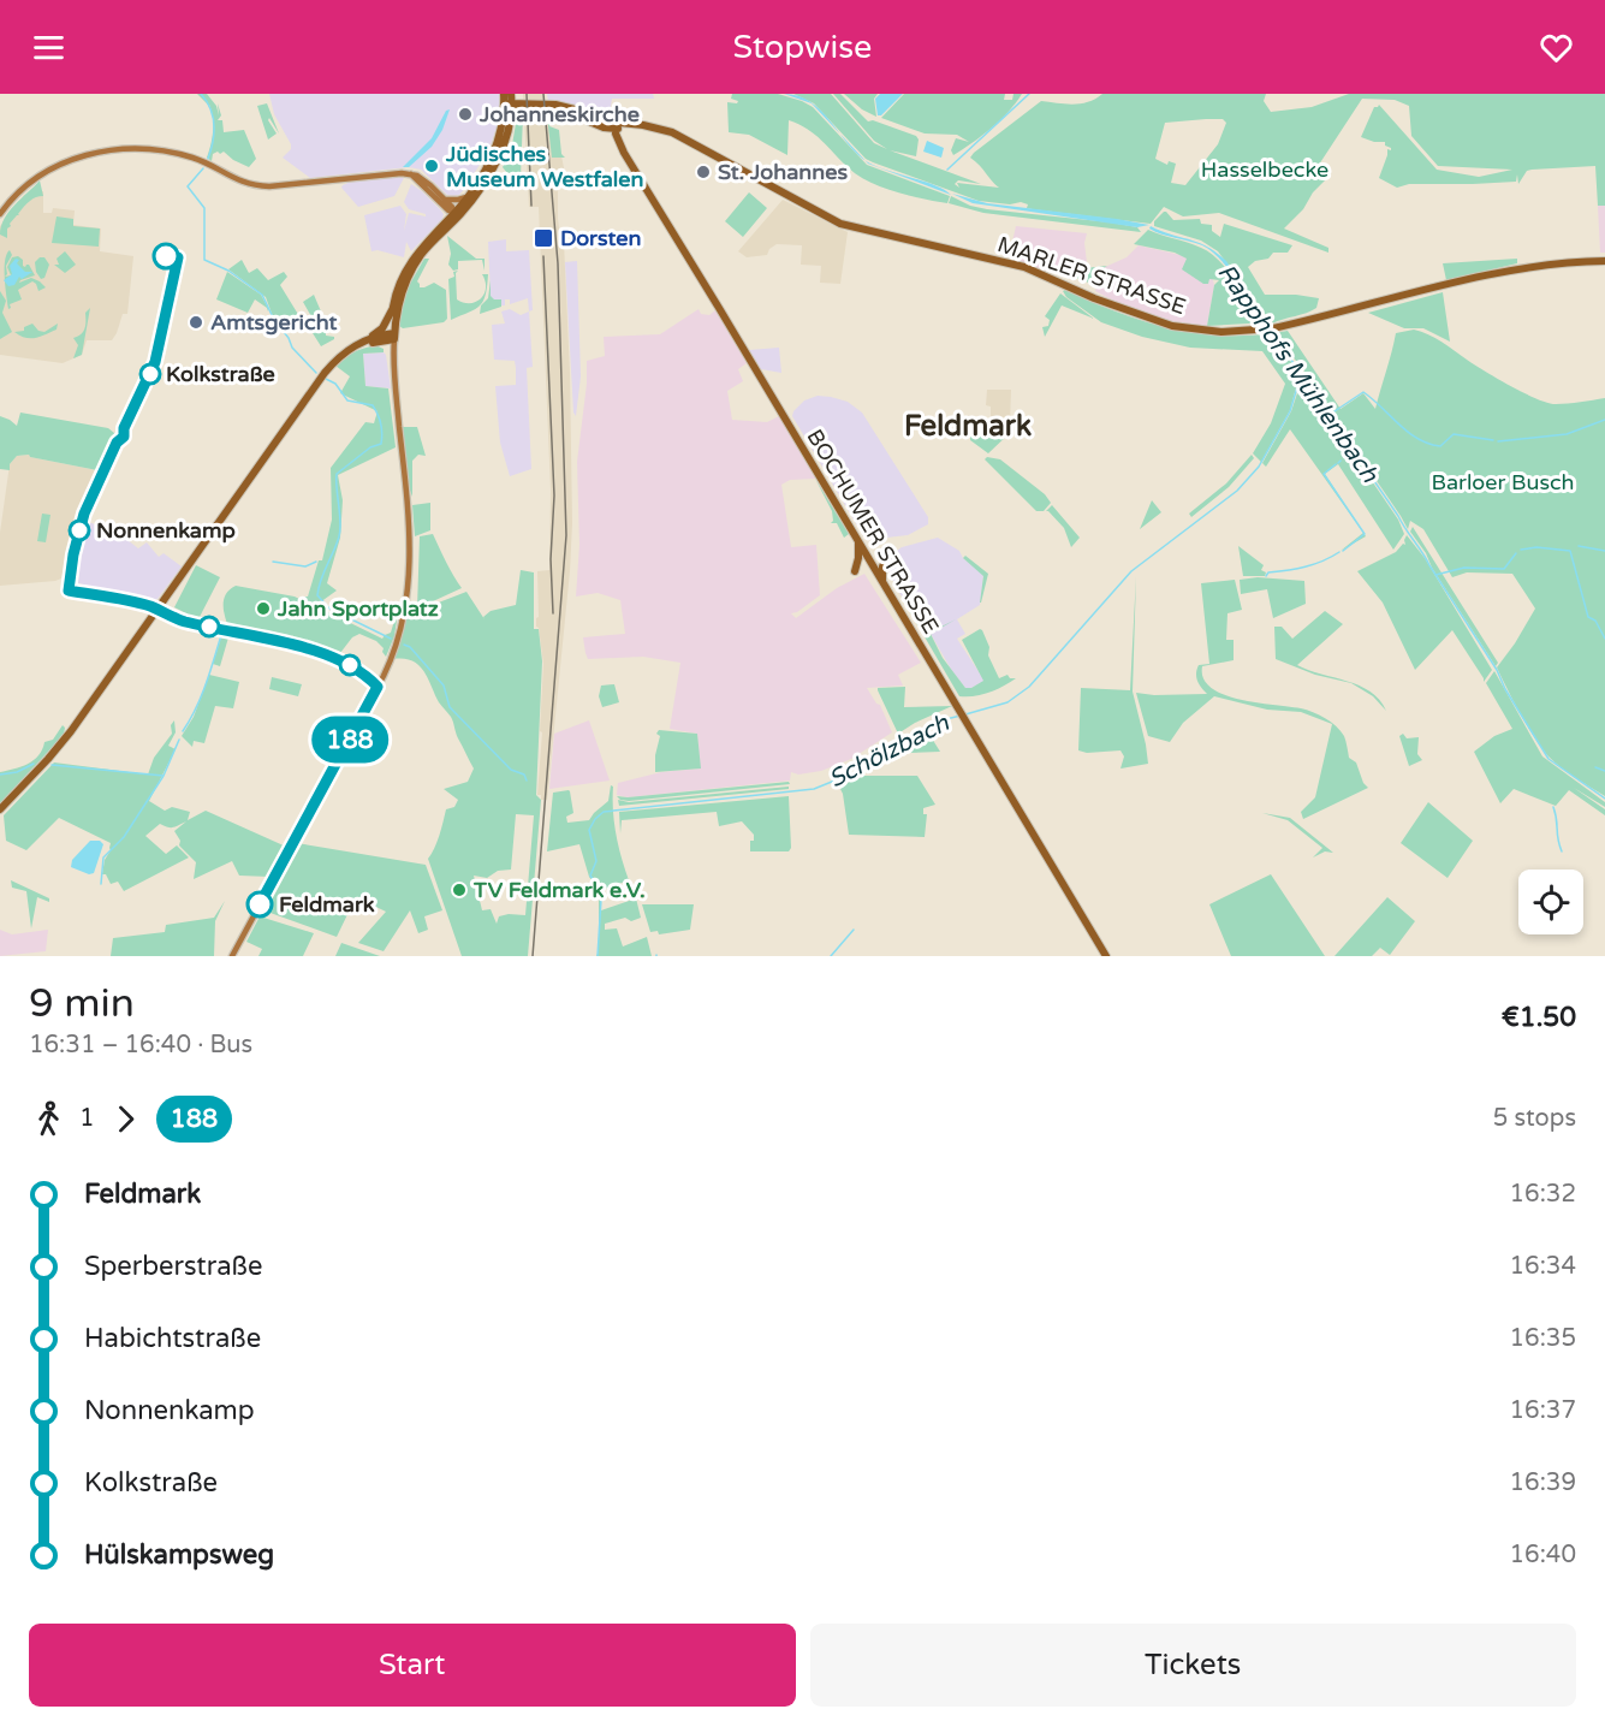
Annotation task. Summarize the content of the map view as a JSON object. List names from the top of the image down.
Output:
{
  "streets": {
    "main road": ["MARLER STRASSE", "BOCHUMER STRASSE"]
  },
  "crossings": [
    ["MARLER STRASSE", "BOCHUMER STRASSE"]
  ],
  "districts": ["Feldmark"],
  "water": ["Rapphofs Mühlenbach", "Schölzbach"],
  "parks": ["Hasselbecke", "Barloer Busch"],
  "places": {
    "other": [
      "Johanneskirche",
      "Jüdisches Museum Westfalen",
      "St. Johannes",
      "Amtsgericht",
      "Kolkstraße",
      "Nonnenkamp",
      "Jahn Sportplatz",
      "TV Feldmark e.V.",
      "Feldmark"
    ],
    "transit": ["Dorsten"]
  },
  "lines": ["bus line 188"],
  "page": {
    "header": "Stopwise",
    "on_map": "188",
    "heading": ["9 min", "16:31 – 16:40 · Bus", "€1.50"],
    "legs": ["1", "188", "5 stops"],
    "list": [
      {
        "name": "Feldmark",
        "value": "16:32"
      },
      {
        "name": "Sperberstraße",
        "value": "16:34"
      },
      {
        "name": "Habichtstraße",
        "value": "16:35"
      },
      {
        "name": "Nonnenkamp",
        "value": "16:37"
      },
      {
        "name": "Kolkstraße",
        "value": "16:39"
      },
      {
        "name": "Hülskampsweg",
        "value": "16:40"
      }
    ],
    "buttons": ["Start", "Tickets"]
  }
}
